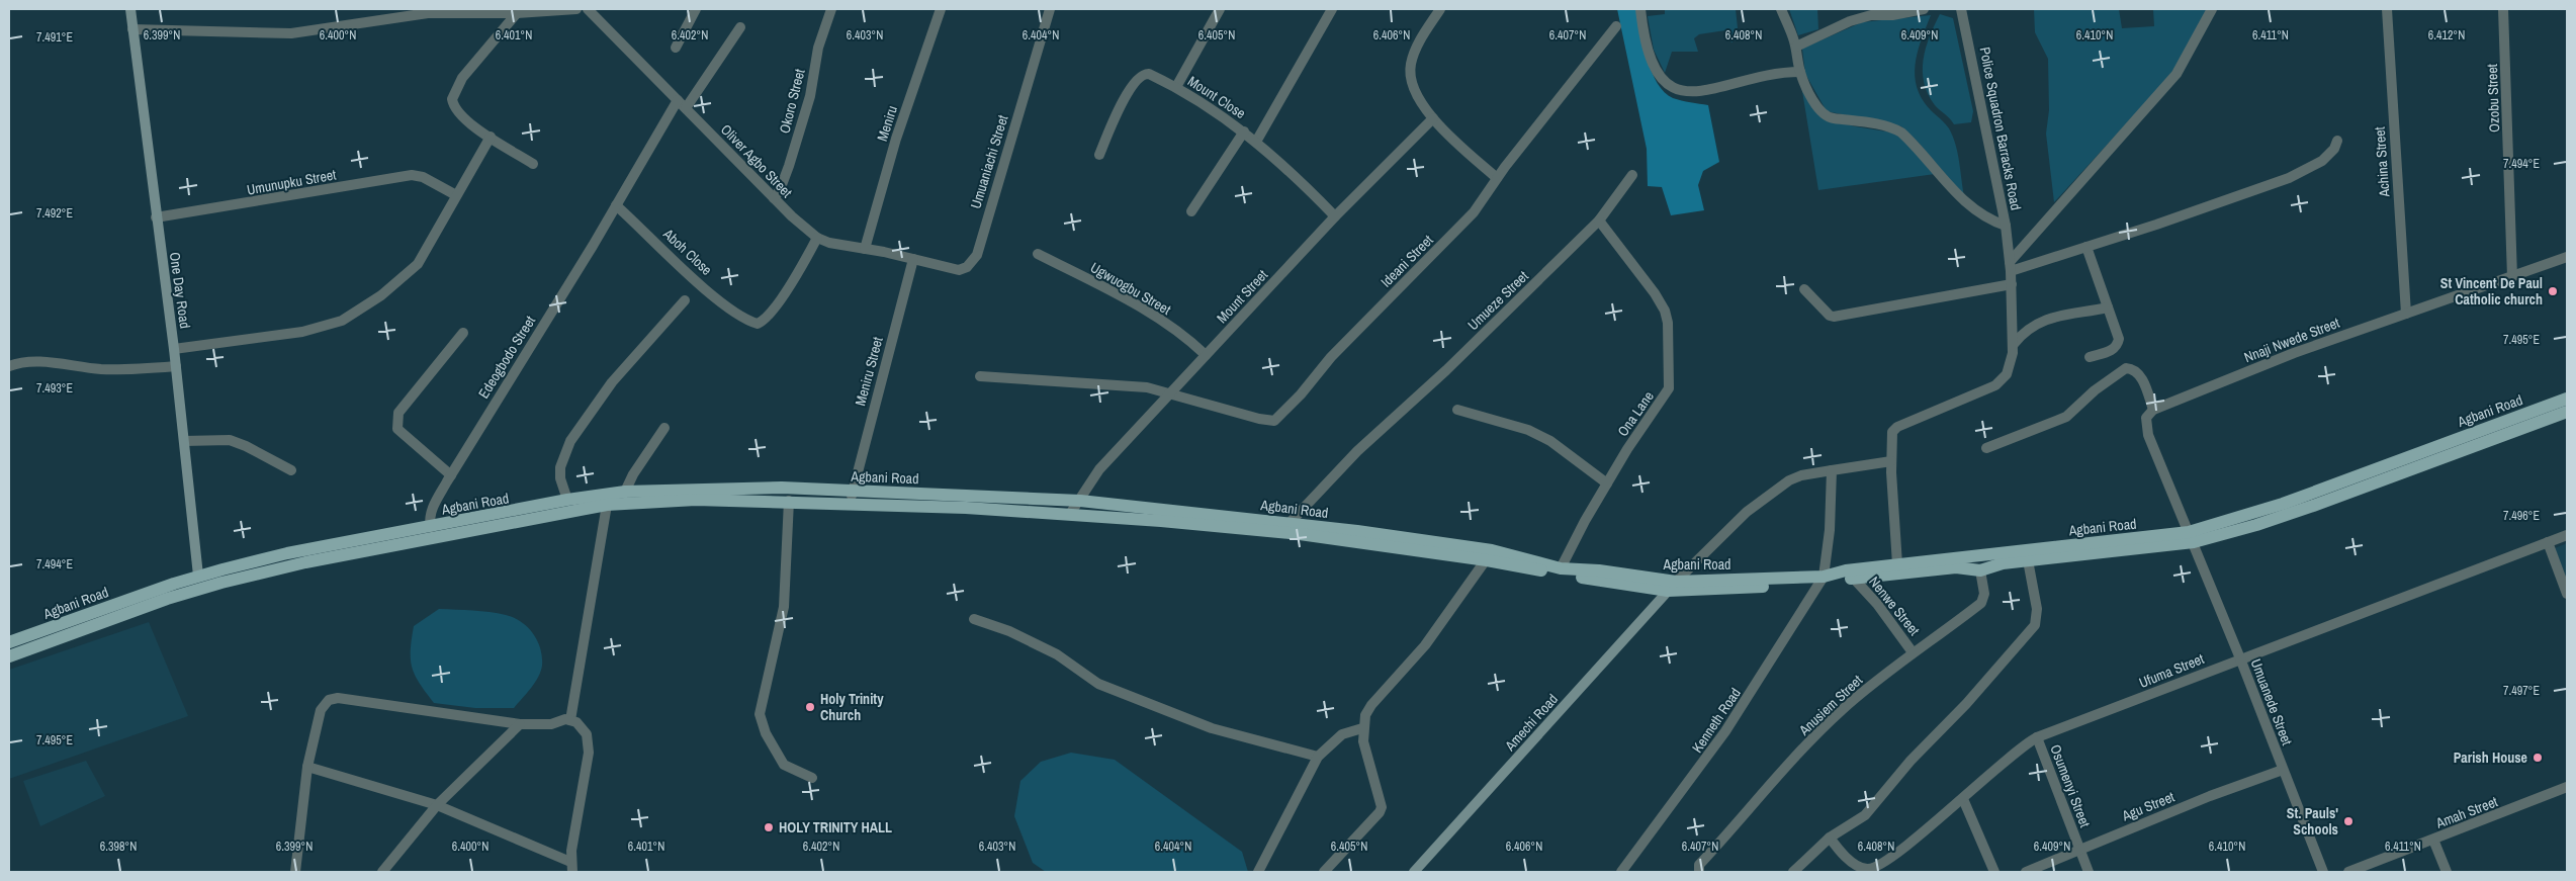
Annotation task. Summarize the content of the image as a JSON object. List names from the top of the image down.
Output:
{
  "streets": {
    "main road": ["One Day Road", "Agbani Road", "Amechi Road"],
    "street": [
      "Mount Close",
      "Ozobu Street",
      "Okoro Street",
      "Meniru",
      "Police Squadron Barracks Road",
      "Oliver Agbo Street",
      "Umuaniachi Street",
      "Achina Street",
      "Umunupku Street",
      "Aboh Close",
      "Ideani Street",
      "Ugwuogbu Street",
      "Mount Street",
      "Umueze Street",
      "Nnaji Nwede Street",
      "Edeogbodo Street",
      "Meniru Street",
      "Ona Lane",
      "Nenwe Street",
      "Ufuma Street",
      "Umuanede Street",
      "Anusiem Street",
      "Kenneth Road",
      "Osumenyi Street",
      "Agu Street",
      "Amah Street"
    ]
  },
  "crossings": [
    ["Mount Close", "Mount Street"],
    ["Ozobu Street", "Nnaji Nwede Street"],
    ["Okoro Street", "Oliver Agbo Street"],
    ["Meniru", "Oliver Agbo Street"],
    ["Oliver Agbo Street", "Umuaniachi Street"],
    ["Oliver Agbo Street", "Aboh Close"],
    ["Oliver Agbo Street", "Edeogbodo Street"],
    ["Oliver Agbo Street", "Meniru Street"],
    ["Umuaniachi Street", "Meniru Street"],
    ["Achina Street", "Nnaji Nwede Street"],
    ["Umunupku Street", "One Day Road"],
    ["Aboh Close", "Edeogbodo Street"],
    ["Ideani Street", "Mount Street"],
    ["Ugwuogbu Street", "Mount Street"],
    ["One Day Road", "Agbani Road"],
    ["Mount Street", "Agbani Road"],
    ["Umueze Street", "Agbani Road"],
    ["Umueze Street", "Ona Lane"],
    ["Edeogbodo Street", "Agbani Road"],
    ["Meniru Street", "Agbani Road"],
    ["Agbani Road", "Ona Lane"],
    ["Agbani Road", "Nenwe Street"],
    ["Agbani Road", "Umuanede Street"],
    ["Agbani Road", "Anusiem Street"],
    ["Agbani Road", "Kenneth Road"],
    ["Agbani Road", "Amechi Road"],
    ["Nenwe Street", "Anusiem Street"],
    ["Ufuma Street", "Umuanede Street"],
    ["Ufuma Street", "Osumenyi Street"],
    ["Umuanede Street", "Agu Street"],
    ["Osumenyi Street", "Agu Street"]
  ],
  "places": [
    "St Vincent De Paul Catholic church",
    "Holy Trinity Church",
    "Parish House",
    "St. Pauls' Schools",
    "HOLY TRINITY HALL"
  ],
  "coordinates": [
    "6.412°N",
    "6.399°N",
    "6.400°N",
    "6.401°N",
    "6.402°N",
    "6.403°N",
    "6.404°N",
    "6.405°N",
    "6.406°N",
    "6.407°N",
    "6.408°N",
    "6.409°N",
    "6.410°N",
    "6.411°N",
    "7.491°E",
    "7.494°E",
    "7.492°E",
    "7.495°E",
    "7.493°E",
    "7.496°E",
    "7.497°E",
    "6.398°N"
  ]
}
